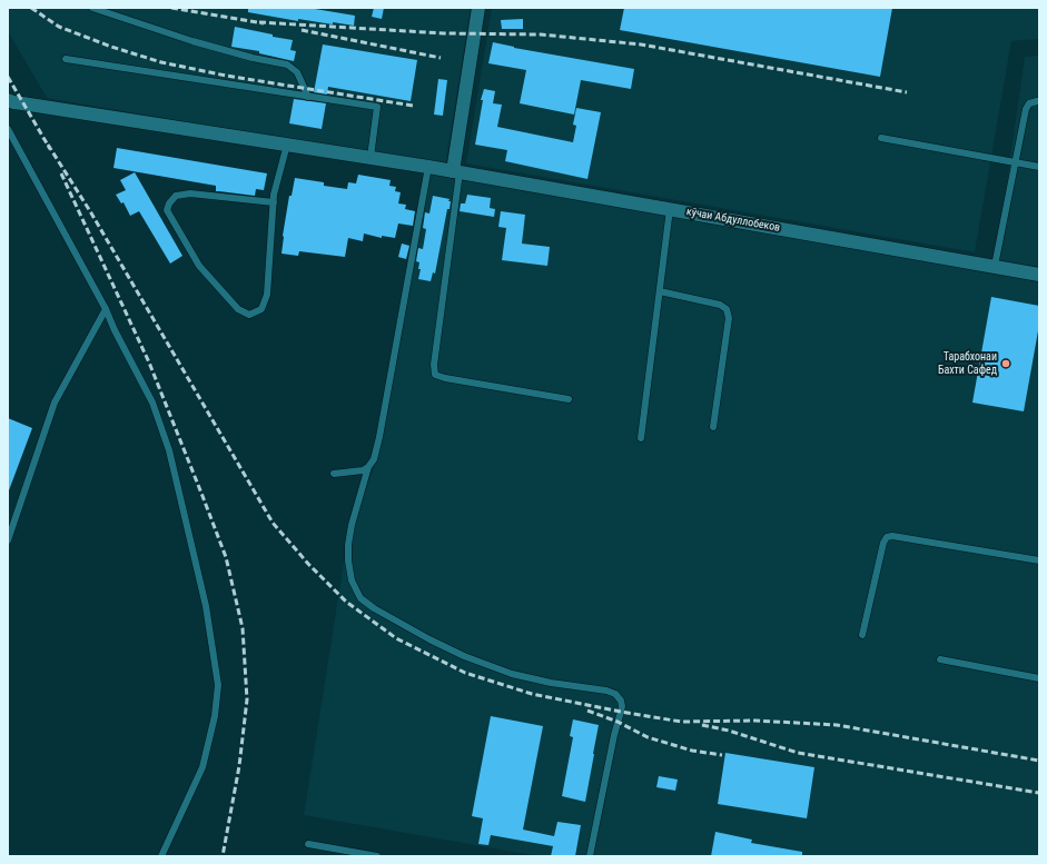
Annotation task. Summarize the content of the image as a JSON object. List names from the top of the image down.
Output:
{
  "streets": {
    "street": ["кӯчаи Абдуллобеков"]
  },
  "places": ["Тарабхонаи Бахти Сафед"]
}
